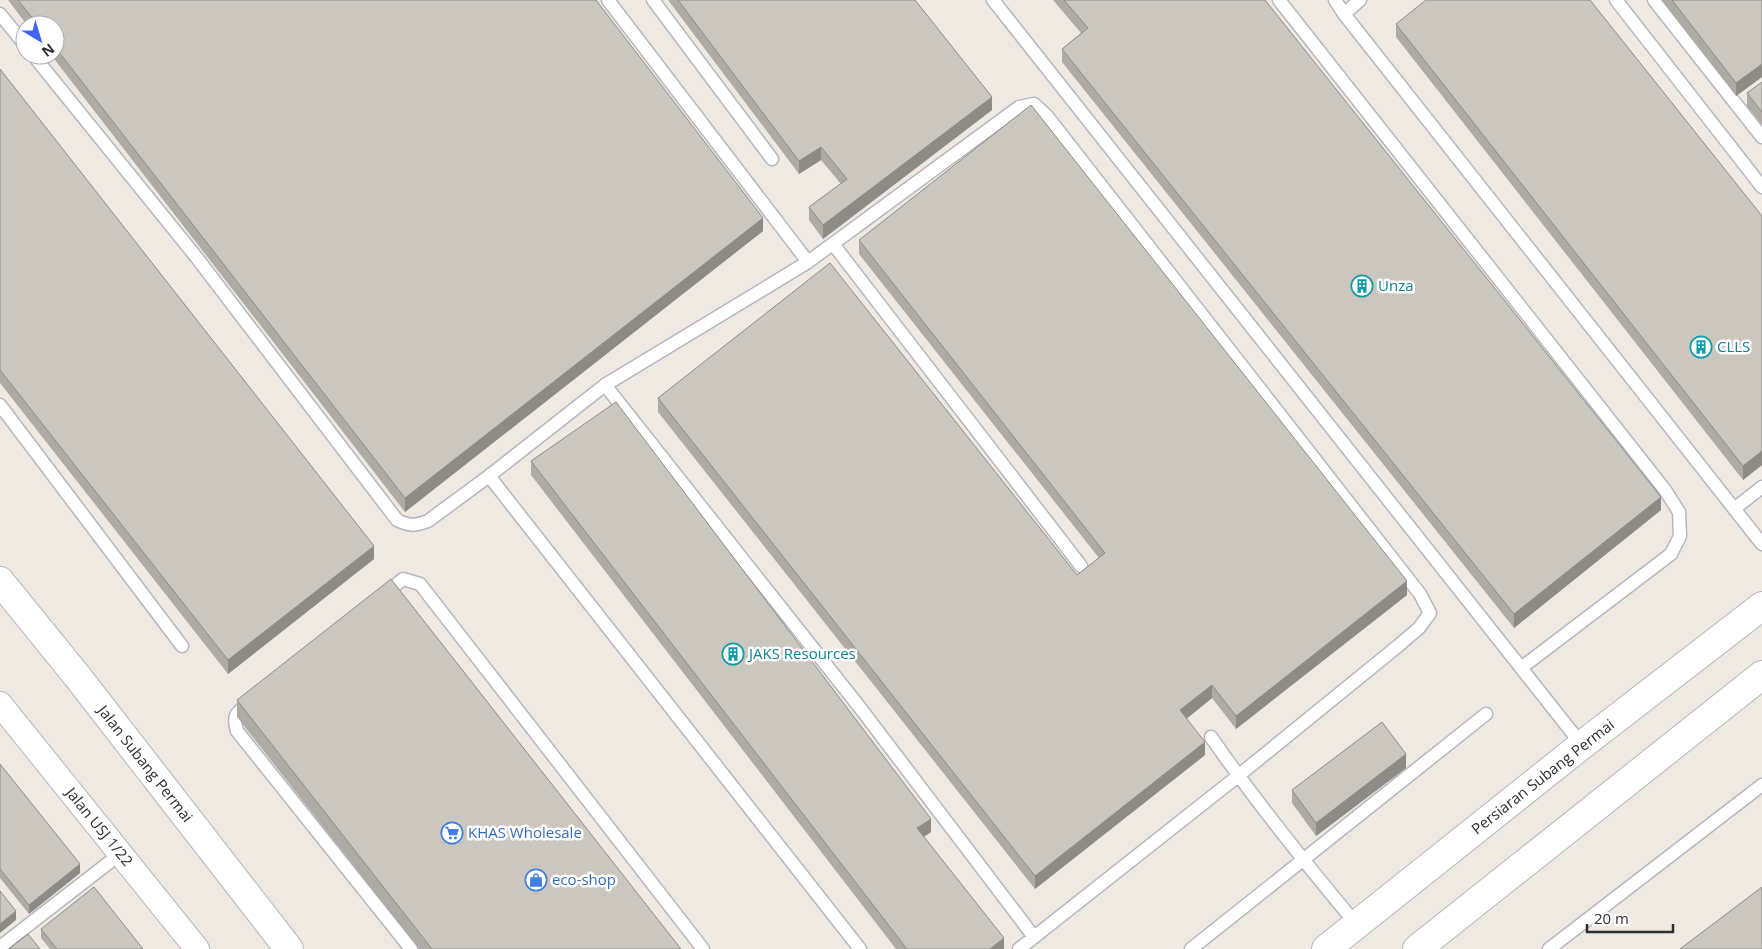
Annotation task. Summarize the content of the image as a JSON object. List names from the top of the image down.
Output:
{
  "streets": {
    "main road": ["Jalan Subang Permai", "Persiaran Subang Permai"],
    "street": ["Jalan USJ 1/22"]
  },
  "places": {
    "building": ["Unza", "CLLS", "JAKS Resources"],
    "supermarket": ["KHAS Wholesale"],
    "shop": ["eco-shop"]
  },
  "scale_bar": "20 m",
  "north": "bottom right"
}
